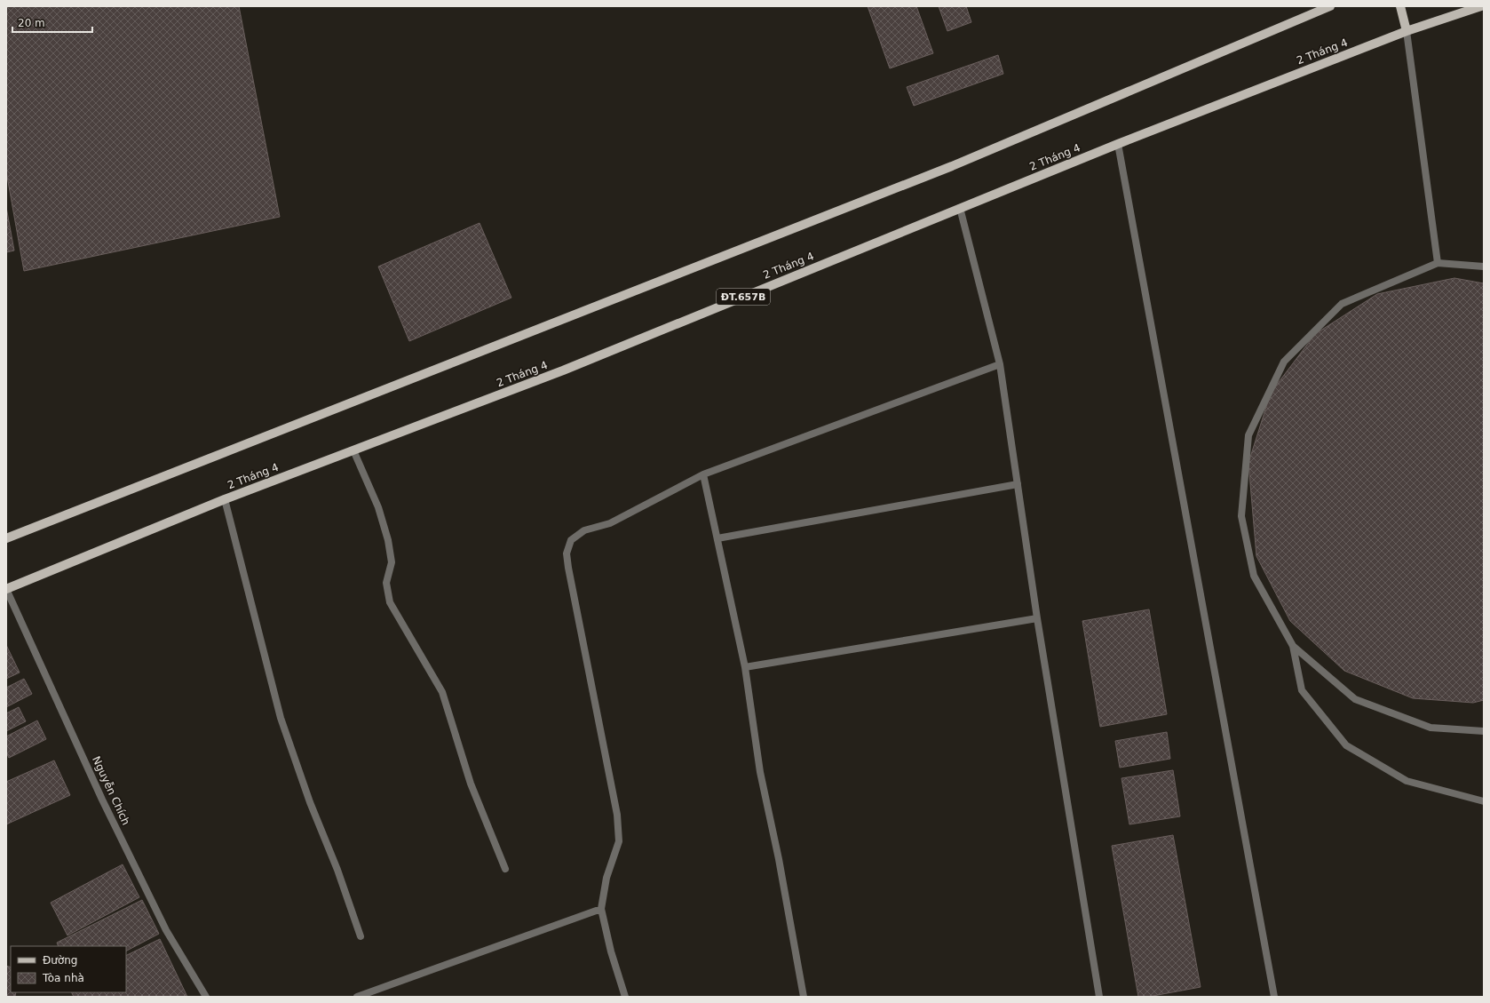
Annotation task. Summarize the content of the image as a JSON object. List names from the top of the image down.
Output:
{
  "streets": {
    "main road": ["2 Tháng 4", "ĐT.657B"],
    "street": ["Nguyễn Chích"]
  },
  "crossings": [
    ["2 Tháng 4", "Nguyễn Chích"]
  ],
  "legend": ["Đường", "Tòa nhà"],
  "scale_bar": "20 m"
}
